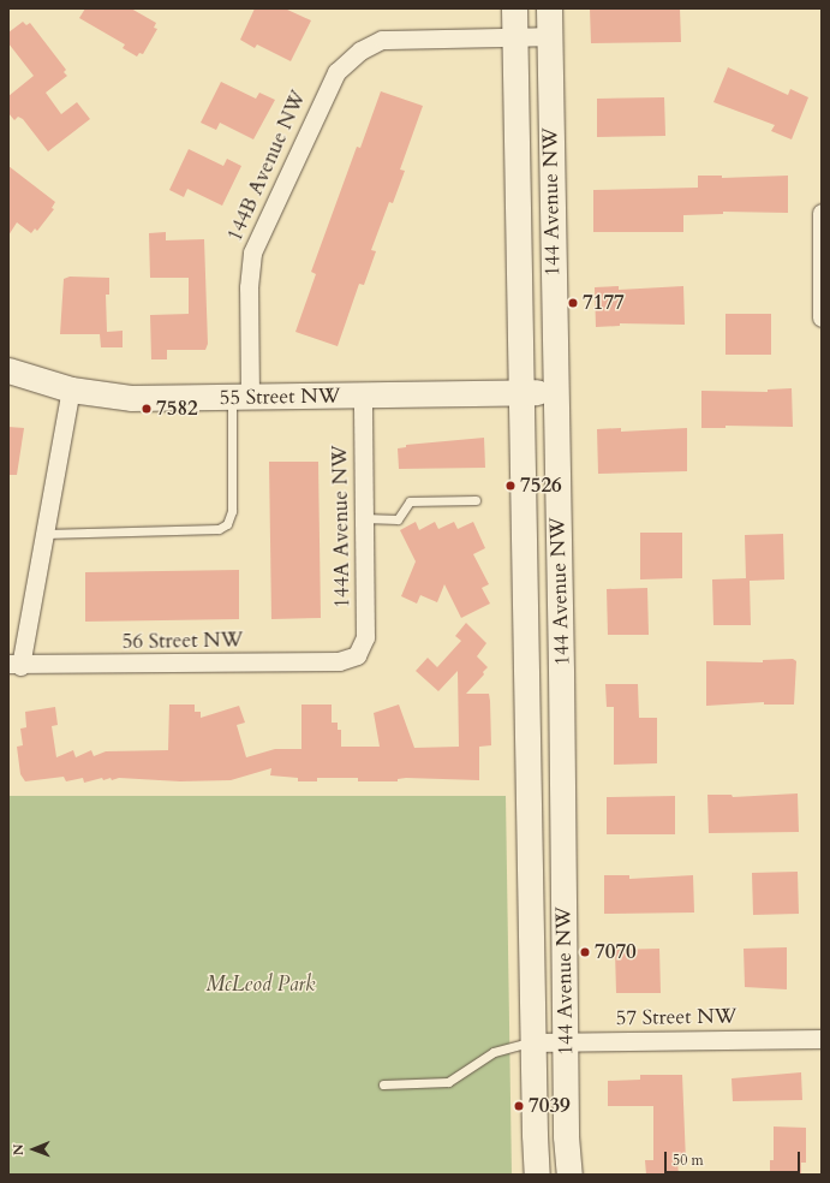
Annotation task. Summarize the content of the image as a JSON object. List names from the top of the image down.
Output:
{
  "streets": {
    "street": [
      "144B Avenue NW",
      "144 Avenue NW",
      "55 Street NW",
      "144A Avenue NW",
      "56 Street NW",
      "57 Street NW"
    ]
  },
  "crossings": [
    ["144B Avenue NW", "144 Avenue NW"],
    ["144B Avenue NW", "55 Street NW"],
    ["144 Avenue NW", "55 Street NW"],
    ["144 Avenue NW", "57 Street NW"],
    ["55 Street NW", "144A Avenue NW"],
    ["144A Avenue NW", "56 Street NW"]
  ],
  "parks": ["McLeod Park"],
  "places": [
    "7177",
    "7582",
    "7526",
    "7070",
    "7039"
  ],
  "scale_bar": "50 m",
  "north": "left"
}
